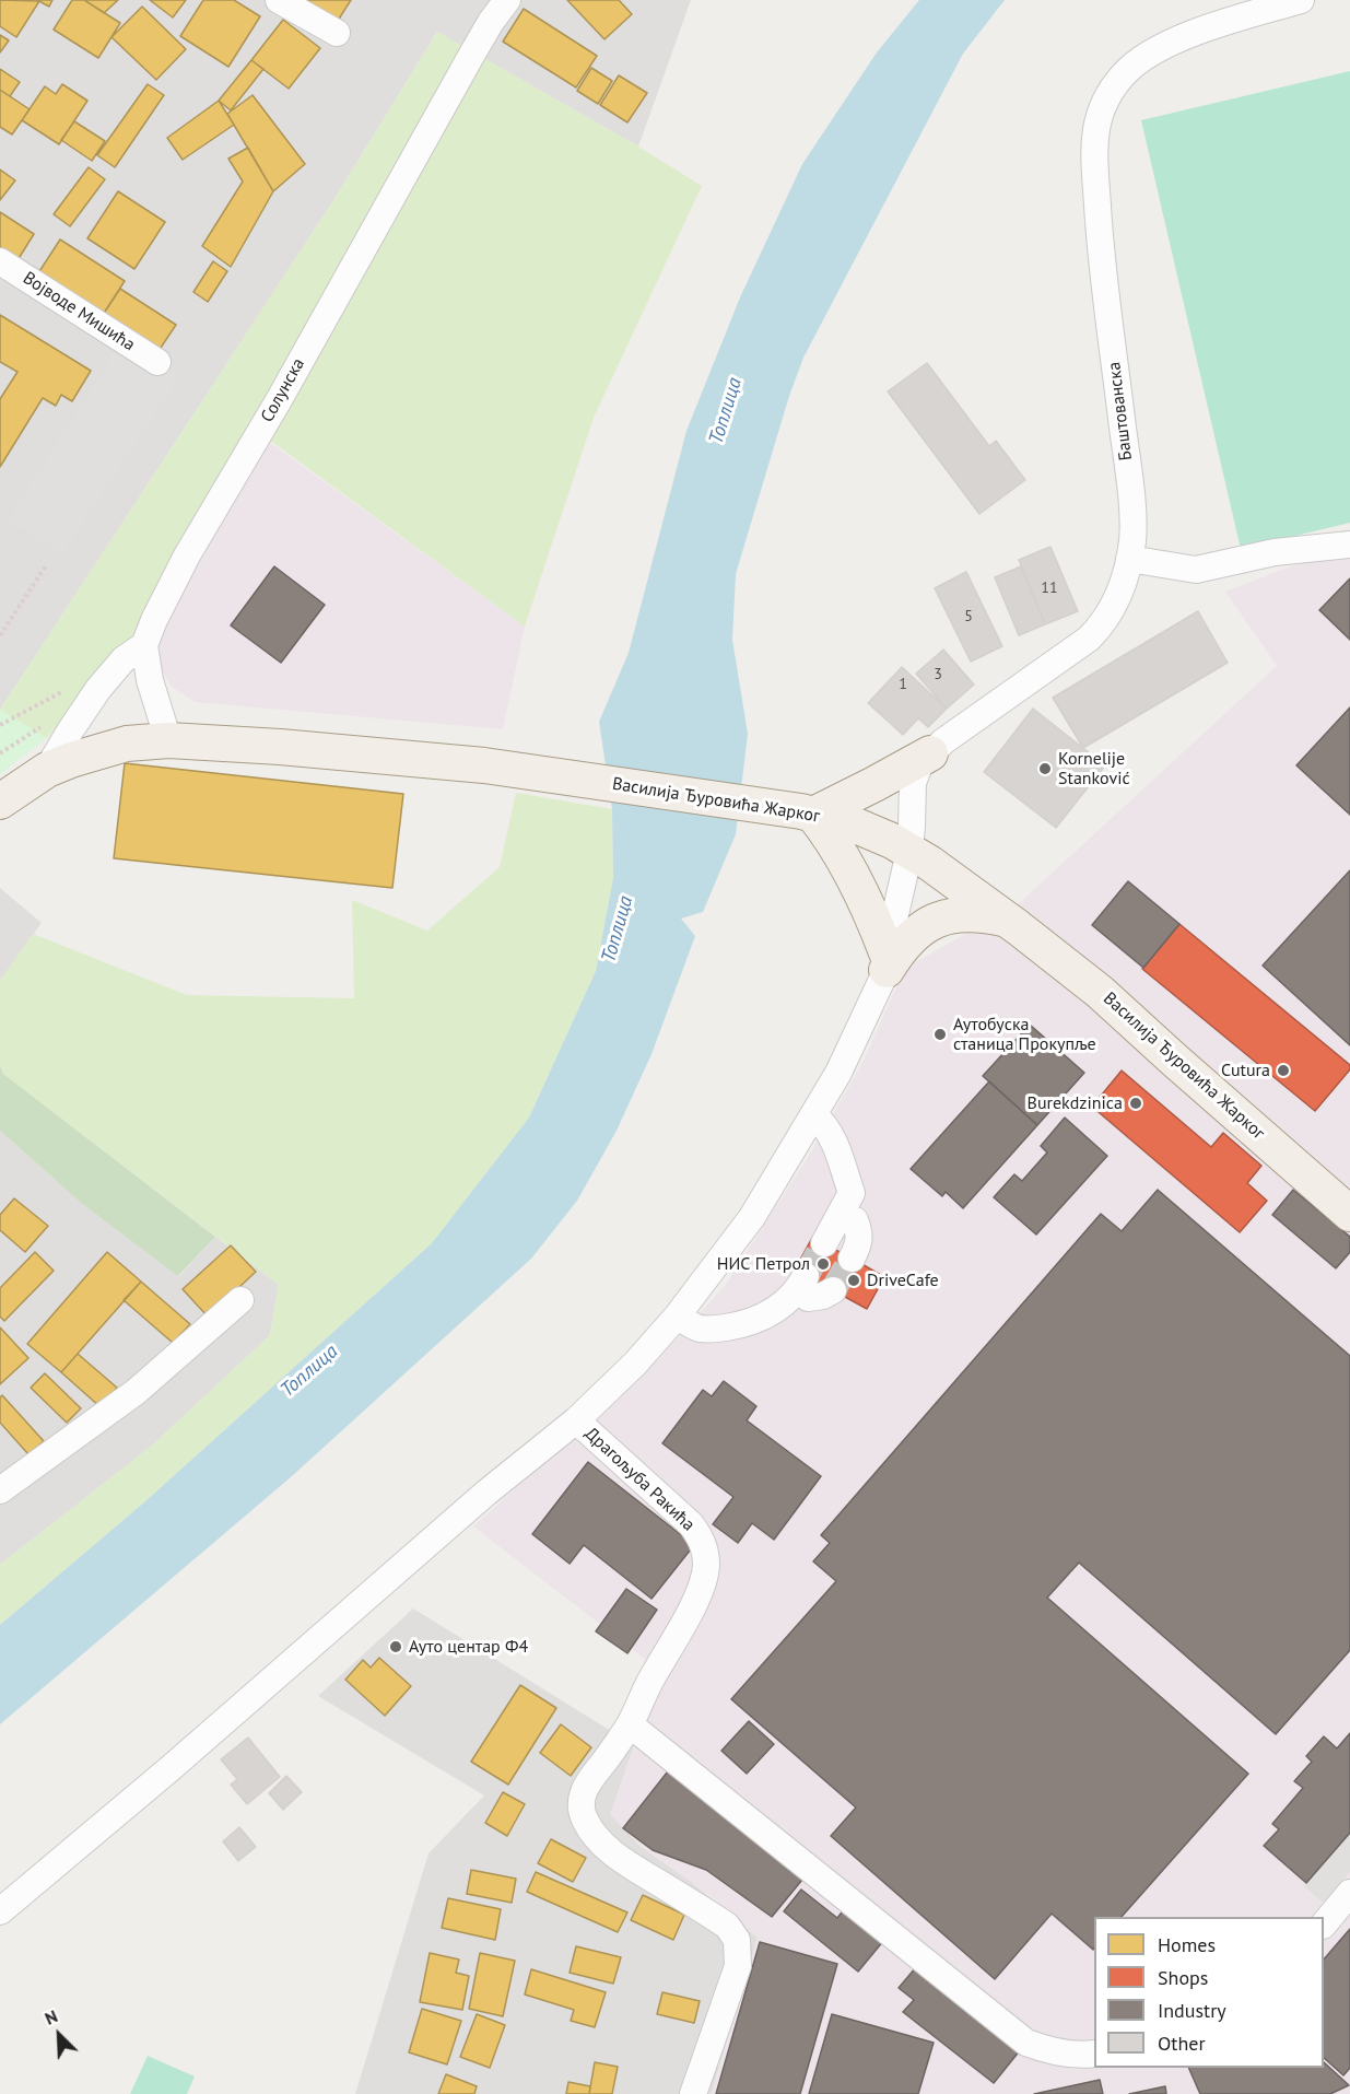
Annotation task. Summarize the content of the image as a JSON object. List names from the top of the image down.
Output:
{
  "streets": {
    "main road": ["Василија Ђуровића Жарког"],
    "street": [
      "Војводе Мишића",
      "Солунска",
      "Баштованска",
      "Драгољуба Ракића"
    ]
  },
  "crossings": [
    ["Солунска", "Василија Ђуровића Жарког"],
    ["Баштованска", "Василија Ђуровића Жарког"],
    ["Баштованска", "Драгољуба Ракића"],
    ["Василија Ђуровића Жарког", "Драгољуба Ракића"]
  ],
  "water": ["Топлица"],
  "places": [
    "Kornelije Stanković",
    "Аутобуска станица Прокупље",
    "Cutura",
    "Burekdzinica",
    "НИС Петрол",
    "DriveCafe",
    "Ауто центар Ф4"
  ],
  "house_numbers": [
    "11",
    "5",
    "3",
    "1"
  ],
  "legend": [
    "Homes",
    "Shops",
    "Industry",
    "Other"
  ],
  "north": "top left"
}
